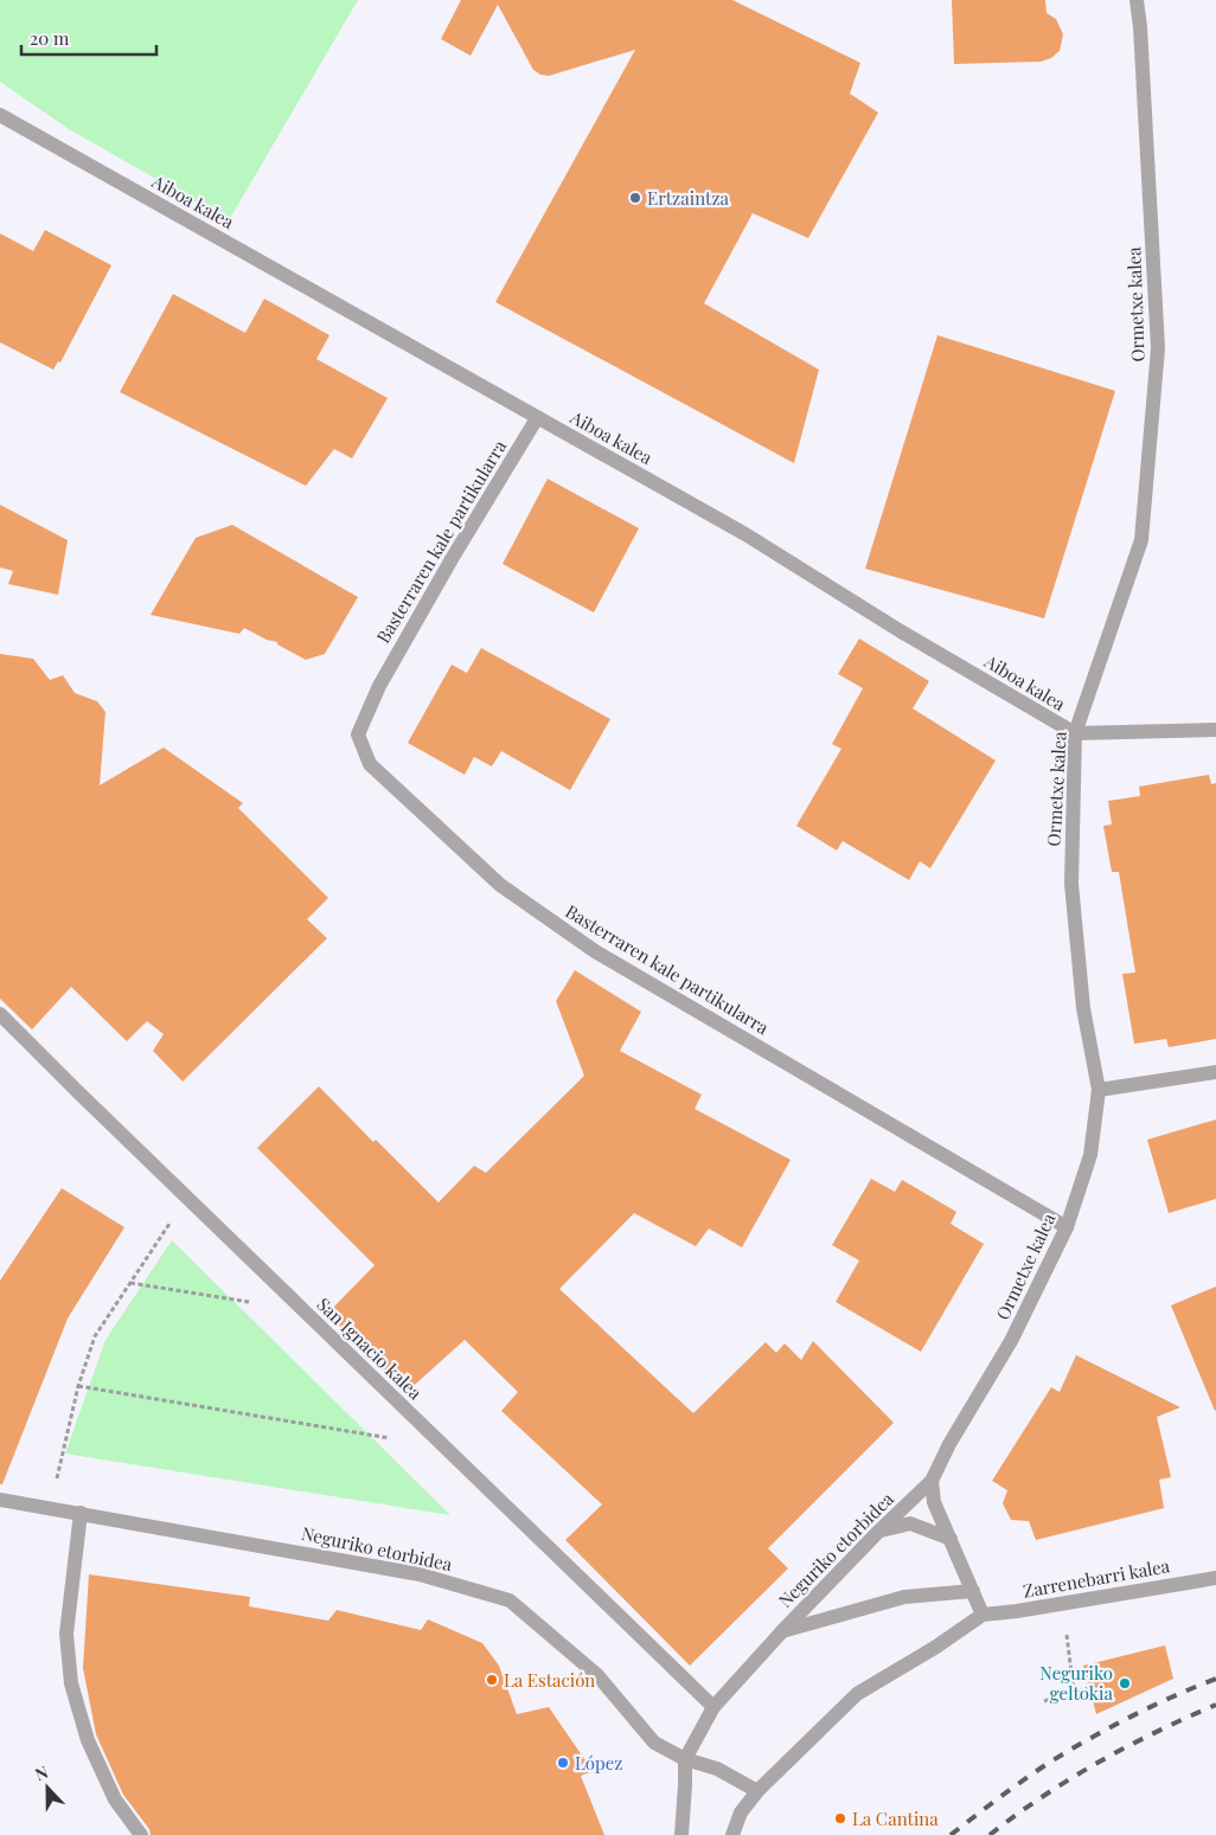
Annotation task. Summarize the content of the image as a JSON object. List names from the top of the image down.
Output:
{
  "streets": {
    "street": [
      "Aiboa kalea",
      "Ormetxe kalea",
      "Basterraren kale partikularra",
      "San Ignacio kalea",
      "Neguriko etorbidea",
      "Zarrenebarri kalea"
    ]
  },
  "crossings": [
    ["Aiboa kalea", "Ormetxe kalea"],
    ["Aiboa kalea", "Basterraren kale partikularra"],
    ["Ormetxe kalea", "Basterraren kale partikularra"],
    ["Ormetxe kalea", "Neguriko etorbidea"],
    ["San Ignacio kalea", "Neguriko etorbidea"]
  ],
  "places": [
    "Ertzaintza",
    "La Estación",
    "Neguriko geltokia",
    "López",
    "La Cantina"
  ],
  "scale_bar": "20 m",
  "north": "top"
}
